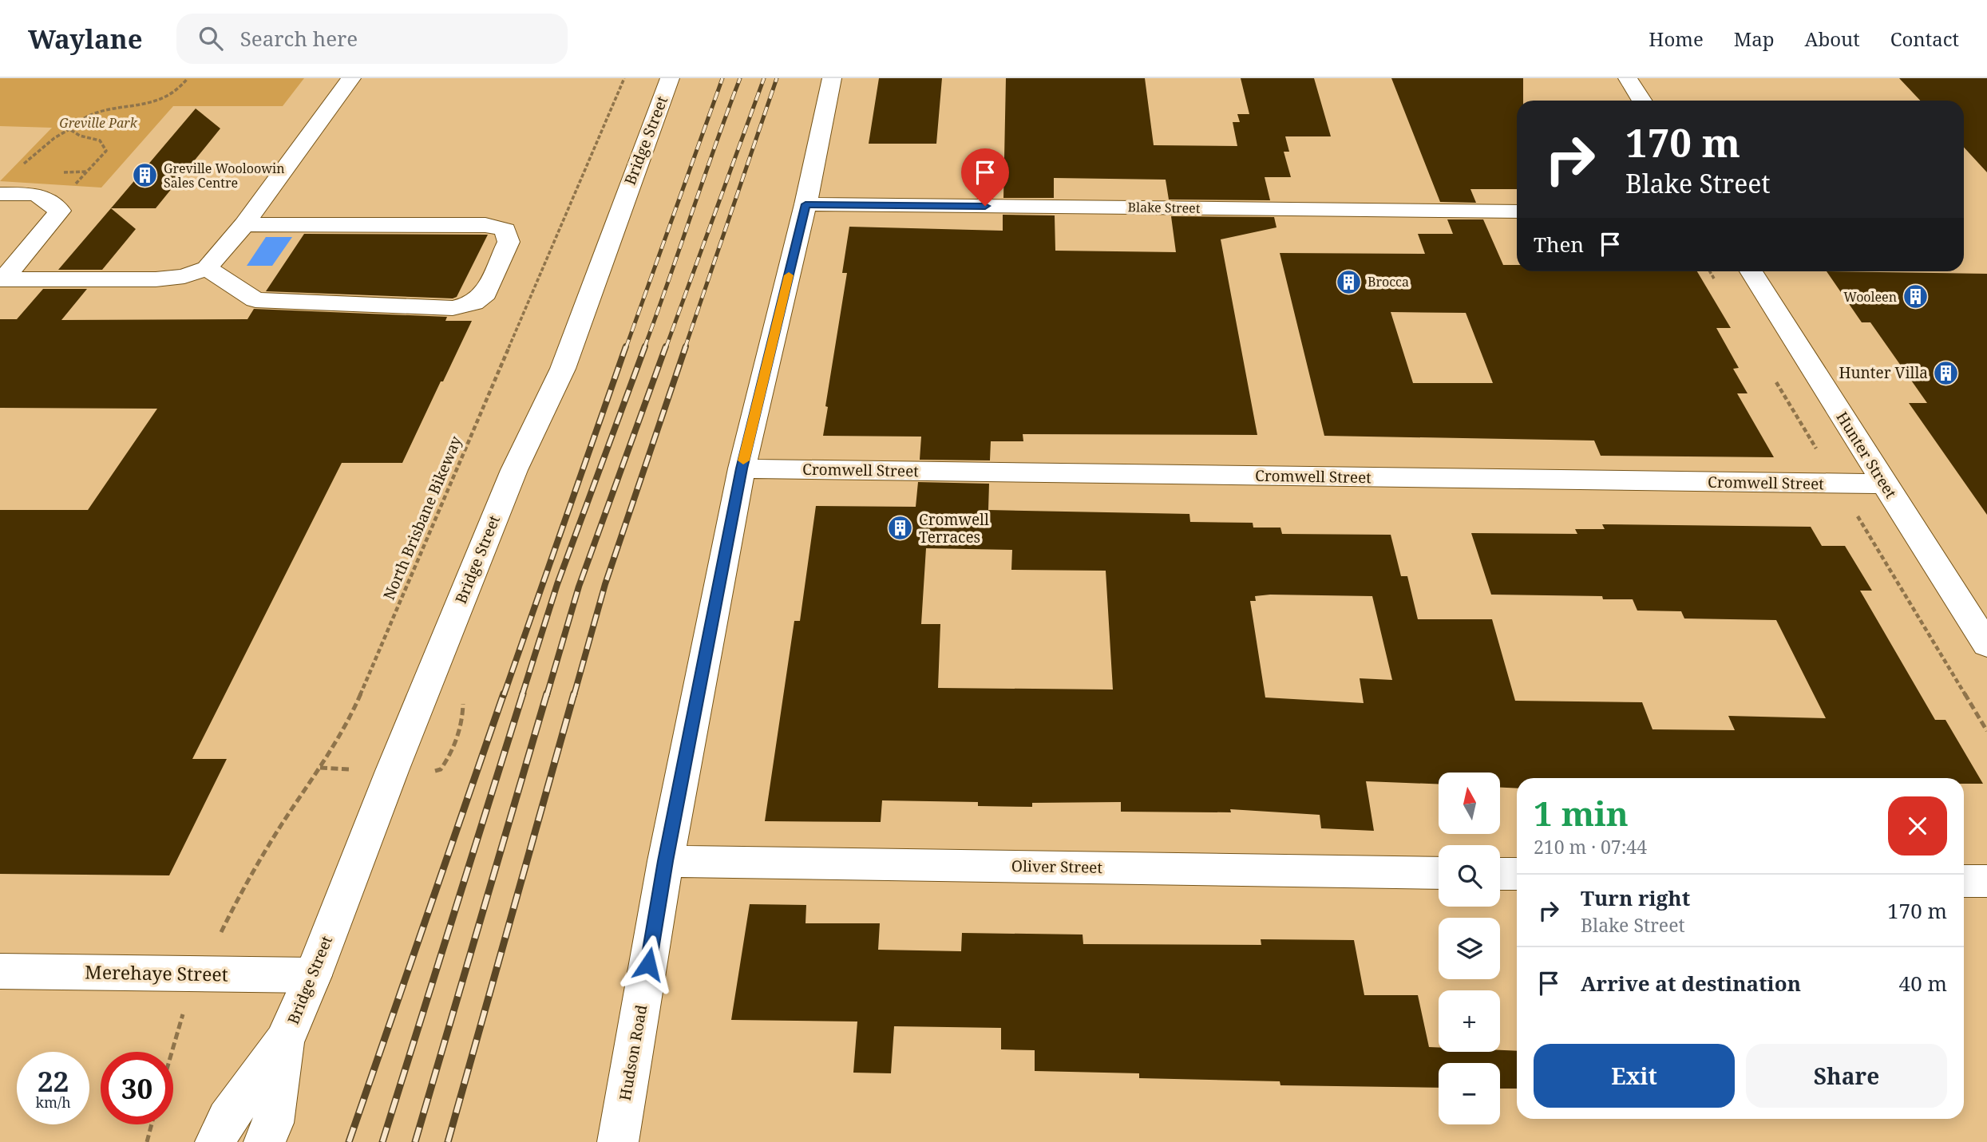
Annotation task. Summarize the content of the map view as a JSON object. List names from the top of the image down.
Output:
{
  "streets": {
    "street": [
      "Bridge Street",
      "Blake Street",
      "Hunter Street",
      "Cromwell Street",
      "Oliver Street",
      "Merehaye Street",
      "Hudson Road"
    ],
    "path": ["North Brisbane Bikeway"]
  },
  "crossings": [
    ["Bridge Street", "Merehaye Street"],
    ["Blake Street", "Hudson Road"],
    ["Hunter Street", "Cromwell Street"],
    ["Cromwell Street", "Hudson Road"],
    ["Oliver Street", "Hudson Road"]
  ],
  "parks": ["Greville Park"],
  "places": {
    "building": [
      "Greville Wooloowin Sales Centre",
      "Brocca",
      "Wooleen",
      "Hunter Villa",
      "Cromwell Terraces"
    ]
  },
  "north": "top",
  "page": {
    "header": "Waylane",
    "search": "Search here",
    "nav": [
      "Home",
      "Map",
      "About",
      "Contact"
    ],
    "turn": ["170 m", "Blake Street"],
    "then": "Then",
    "map_buttons": ["+", "−"],
    "heading": ["1 min", "210 m · 07:44"],
    "list": [
      {
        "name": "Turn right",
        "note": "Blake Street",
        "value": "170 m"
      },
      {
        "name": "Arrive at destination",
        "value": "40 m"
      }
    ],
    "buttons": ["Exit", "Share"],
    "speed": "22 km/h",
    "limit": "30"
  }
}
